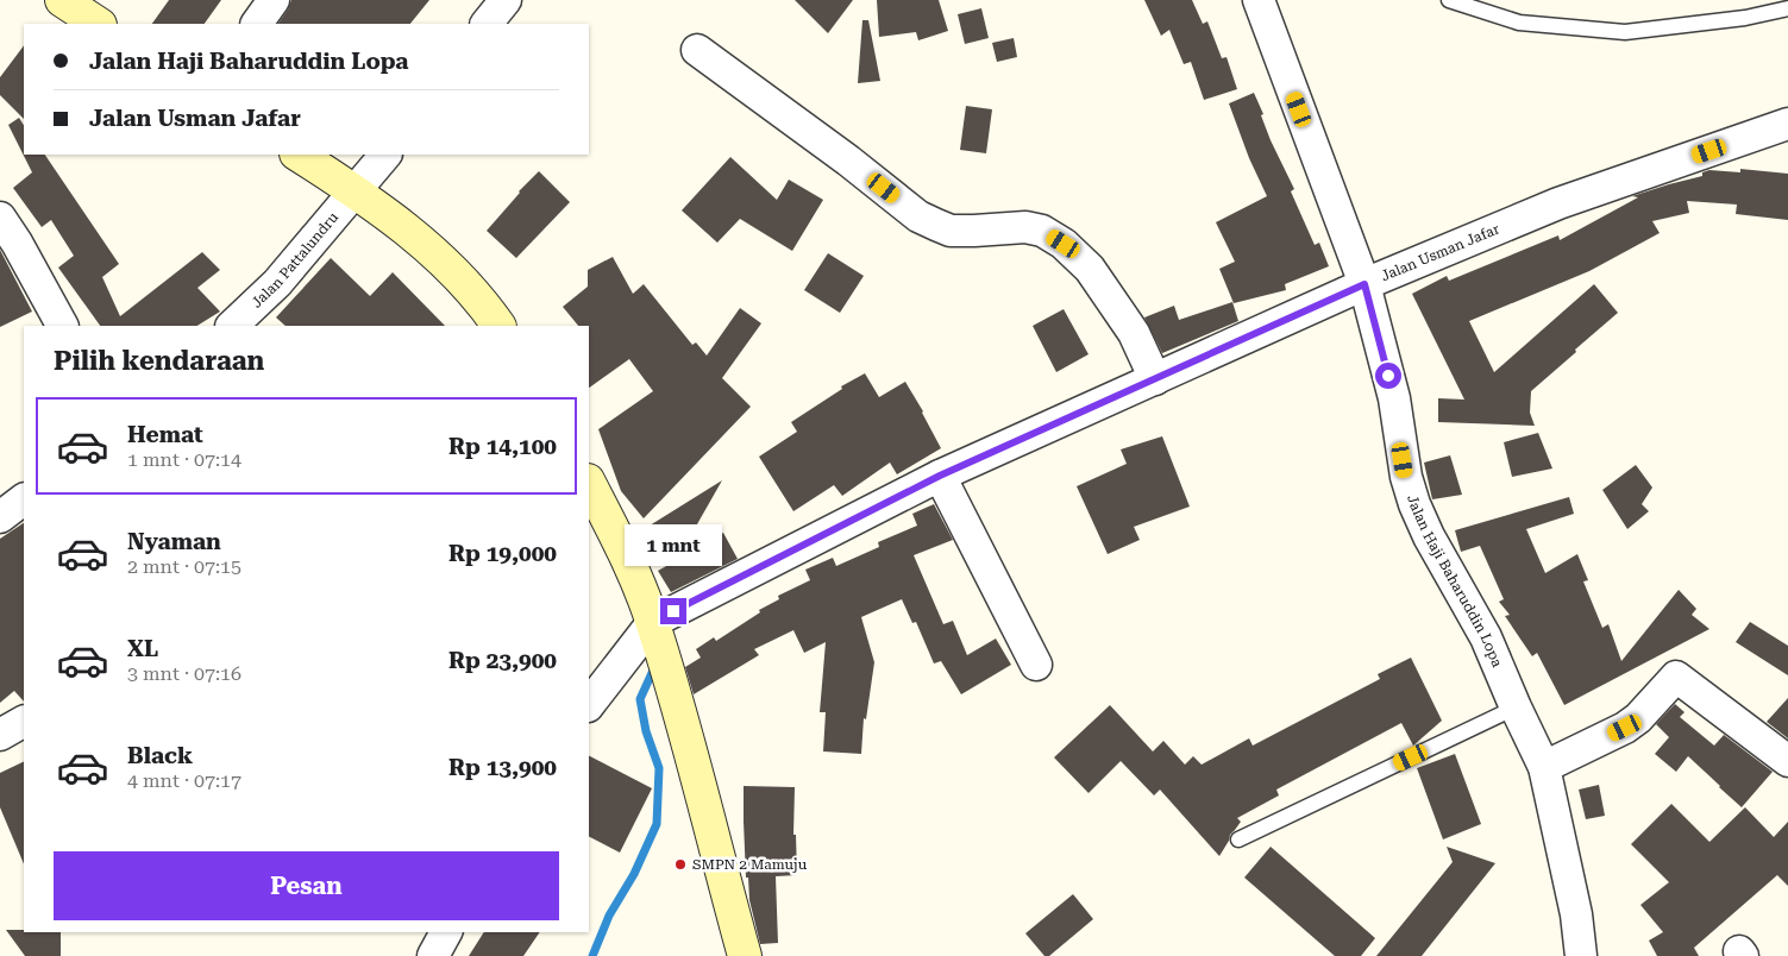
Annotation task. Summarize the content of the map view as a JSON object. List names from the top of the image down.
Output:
{
  "streets": {
    "street": ["Jalan Usman Jafar", "Jalan Pattalundru", "Jalan Haji Baharuddin Lopa"]
  },
  "crossings": [
    ["Jalan Usman Jafar", "Jalan Haji Baharuddin Lopa"]
  ],
  "places": ["SMPN 2 Mamuju"],
  "page": {
    "banner": ["Jalan Haji Baharuddin Lopa", "Jalan Usman Jafar"],
    "heading": "Pilih kendaraan",
    "list": [
      {
        "name": "Hemat",
        "note": "1 mnt · 07:14",
        "value": "Rp 14,100"
      },
      {
        "name": "Nyaman",
        "note": "2 mnt · 07:15",
        "value": "Rp 19,000"
      },
      {
        "name": "XL",
        "note": "3 mnt · 07:16",
        "value": "Rp 23,900"
      },
      {
        "name": "Black",
        "note": "4 mnt · 07:17",
        "value": "Rp 13,900"
      }
    ],
    "bubble": "1 mnt",
    "buttons": "Pesan"
  }
}
